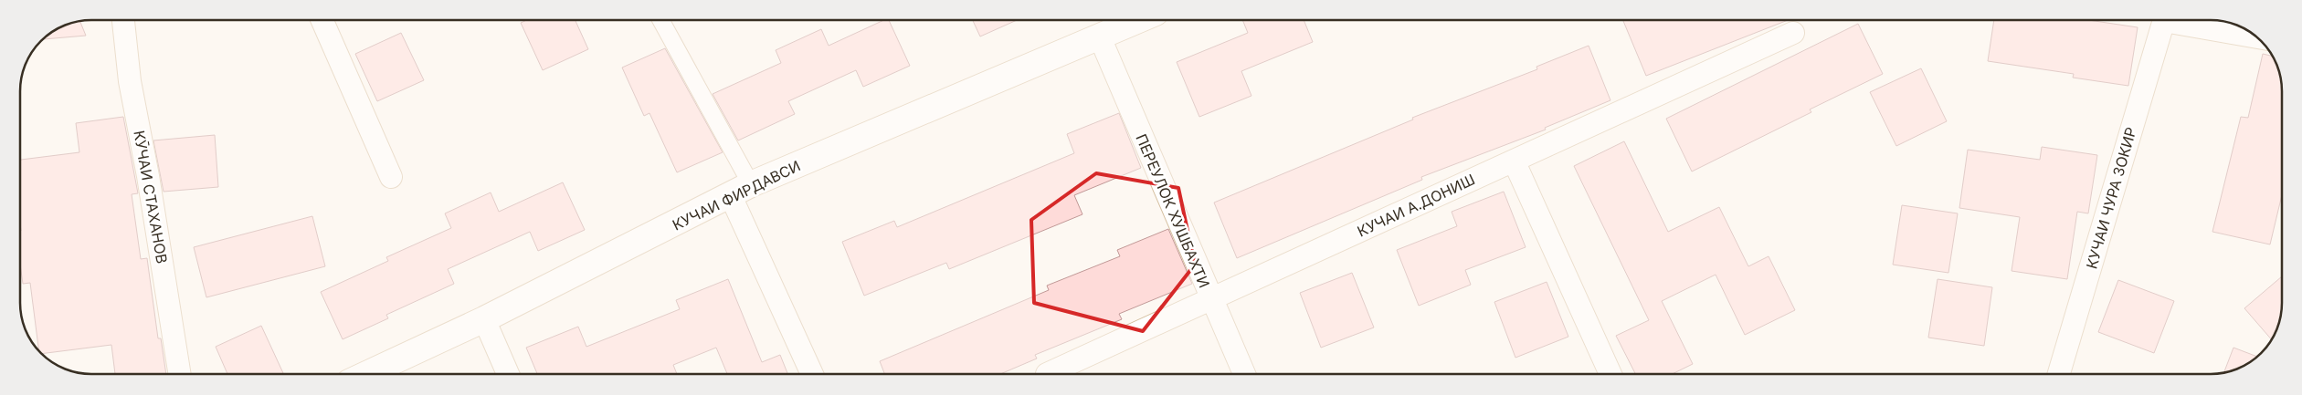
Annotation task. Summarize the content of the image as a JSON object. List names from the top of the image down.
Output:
{
  "streets": {
    "street": [
      "КУЧАИ ФИРДАВСИ",
      "КӮЧАИ СТАХАНОВ",
      "КУЧАИ ЧУРА ЗОКИР",
      "КУЧАИ А.ДОНИШ",
      "ПЕРЕУЛОК ХУШБАХТИ"
    ]
  },
  "crossings": [
    ["КУЧАИ ФИРДАВСИ", "ПЕРЕУЛОК ХУШБАХТИ"],
    ["КУЧАИ А.ДОНИШ", "ПЕРЕУЛОК ХУШБАХТИ"]
  ]
}
